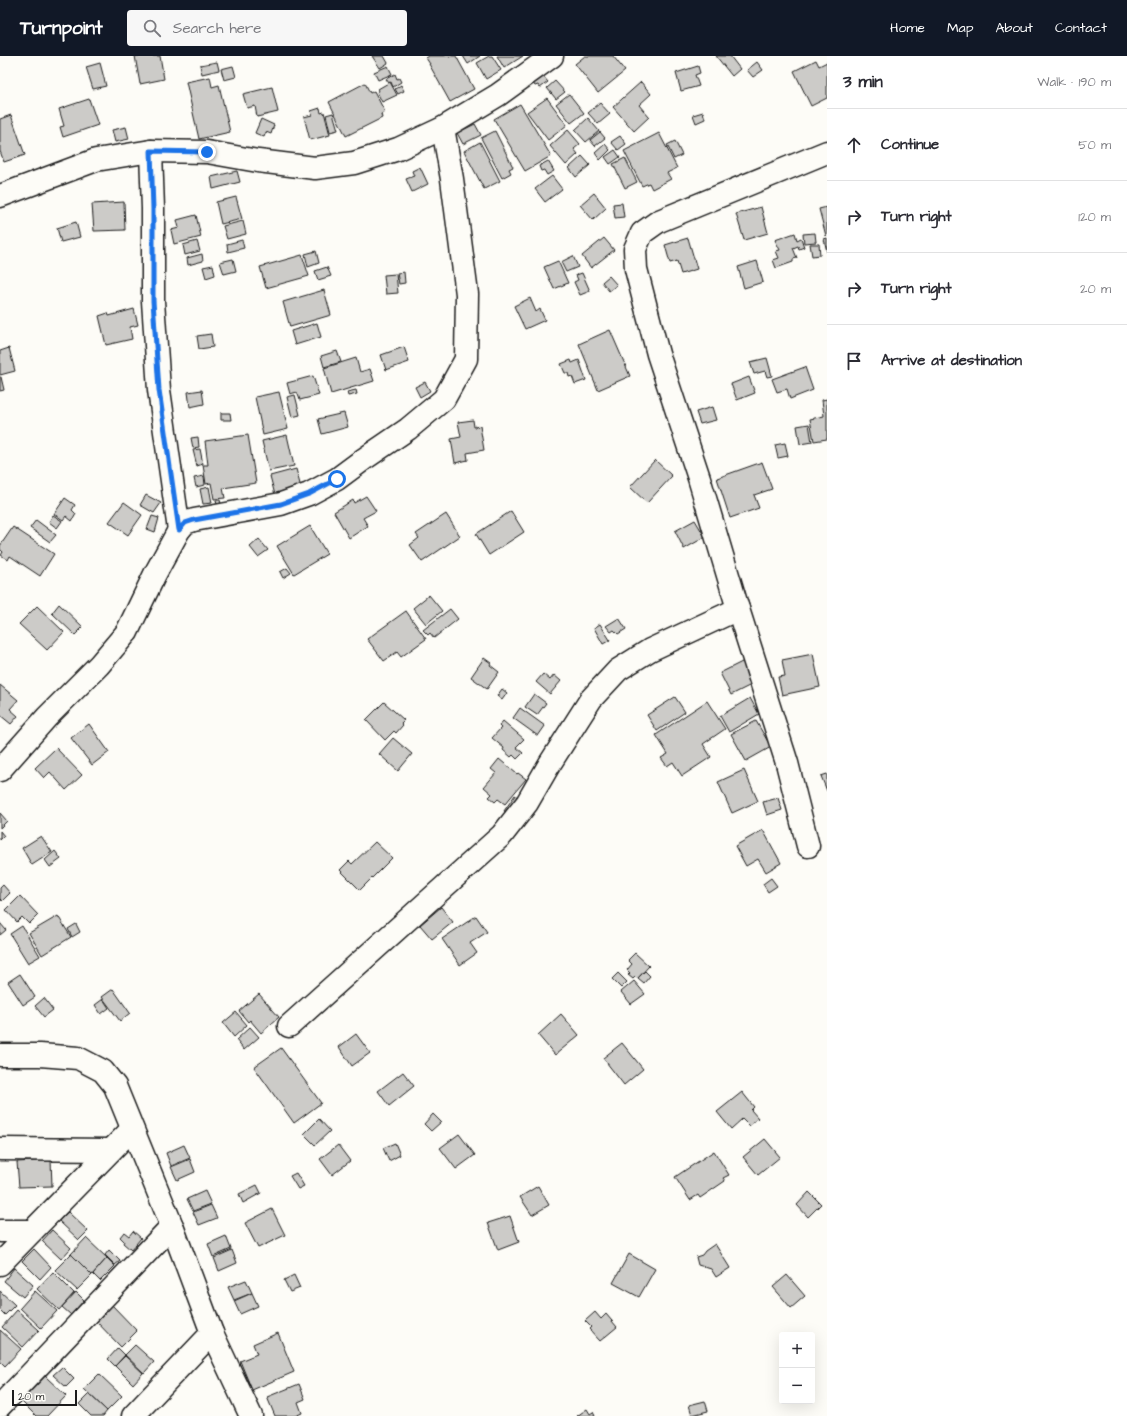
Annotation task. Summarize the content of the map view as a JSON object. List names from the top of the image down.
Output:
{
  "scale_bar": "20 m",
  "page": {
    "header": "Turnpoint",
    "search": "Search here",
    "nav": [
      "Home",
      "Map",
      "About",
      "Contact"
    ],
    "heading": ["3 min", "Walk · 190 m"],
    "list": [
      ["Continue", "50 m"],
      ["Turn right", "120 m"],
      ["Turn right", "20 m"],
      "Arrive at destination"
    ],
    "map_buttons": ["+", "−"],
    "scale": "20 m"
  }
}
